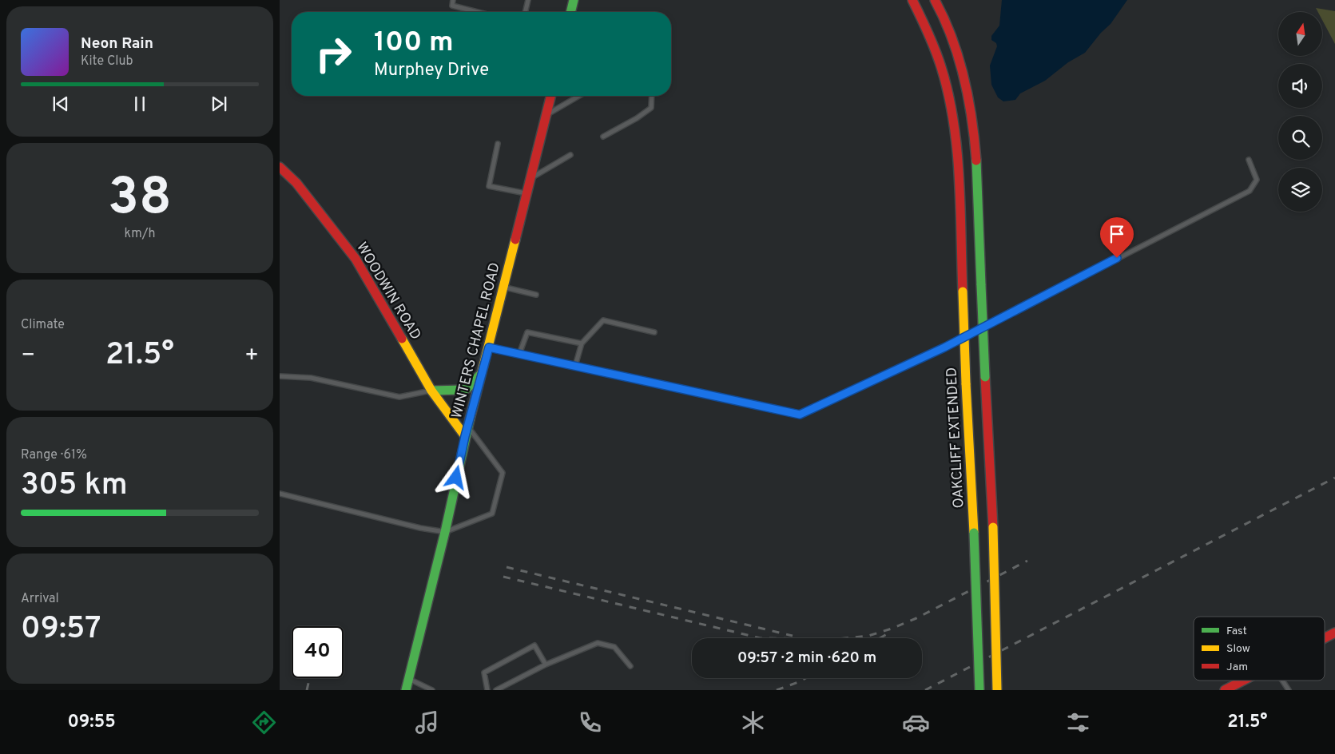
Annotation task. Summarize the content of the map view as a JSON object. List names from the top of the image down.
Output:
{
  "streets": {
    "main road": ["WOODWIN ROAD", "WINTERS CHAPEL ROAD", "OAKCLIFF EXTENDED"]
  },
  "crossings": [
    ["WOODWIN ROAD", "WINTERS CHAPEL ROAD"]
  ],
  "legend": ["Fast", "Slow", "Jam"],
  "north": "top",
  "page": {
    "turn": ["100 m", "Murphey Drive"],
    "song": ["Neon Rain", "Kite Club"],
    "tile": [
      ["38", "km/h"],
      "Climate",
      ["Range · 61%", "305 km"],
      ["Arrival", "09:57"]
    ],
    "heat": ["−", "21.5°", "+"],
    "limit": "40",
    "trip": "09:57 · 2 min · 620 m",
    "tabs": ["09:55", "21.5°"]
  }
}
